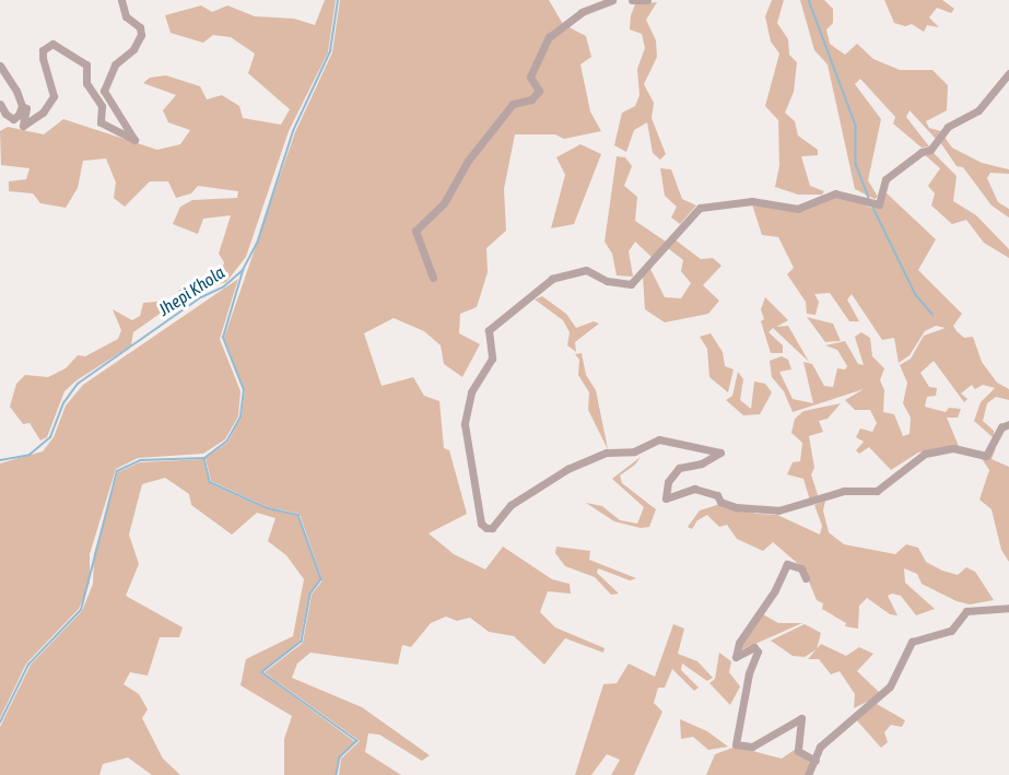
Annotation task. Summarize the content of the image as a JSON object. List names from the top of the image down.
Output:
{
  "water": ["Jhepi Khola"]
}
